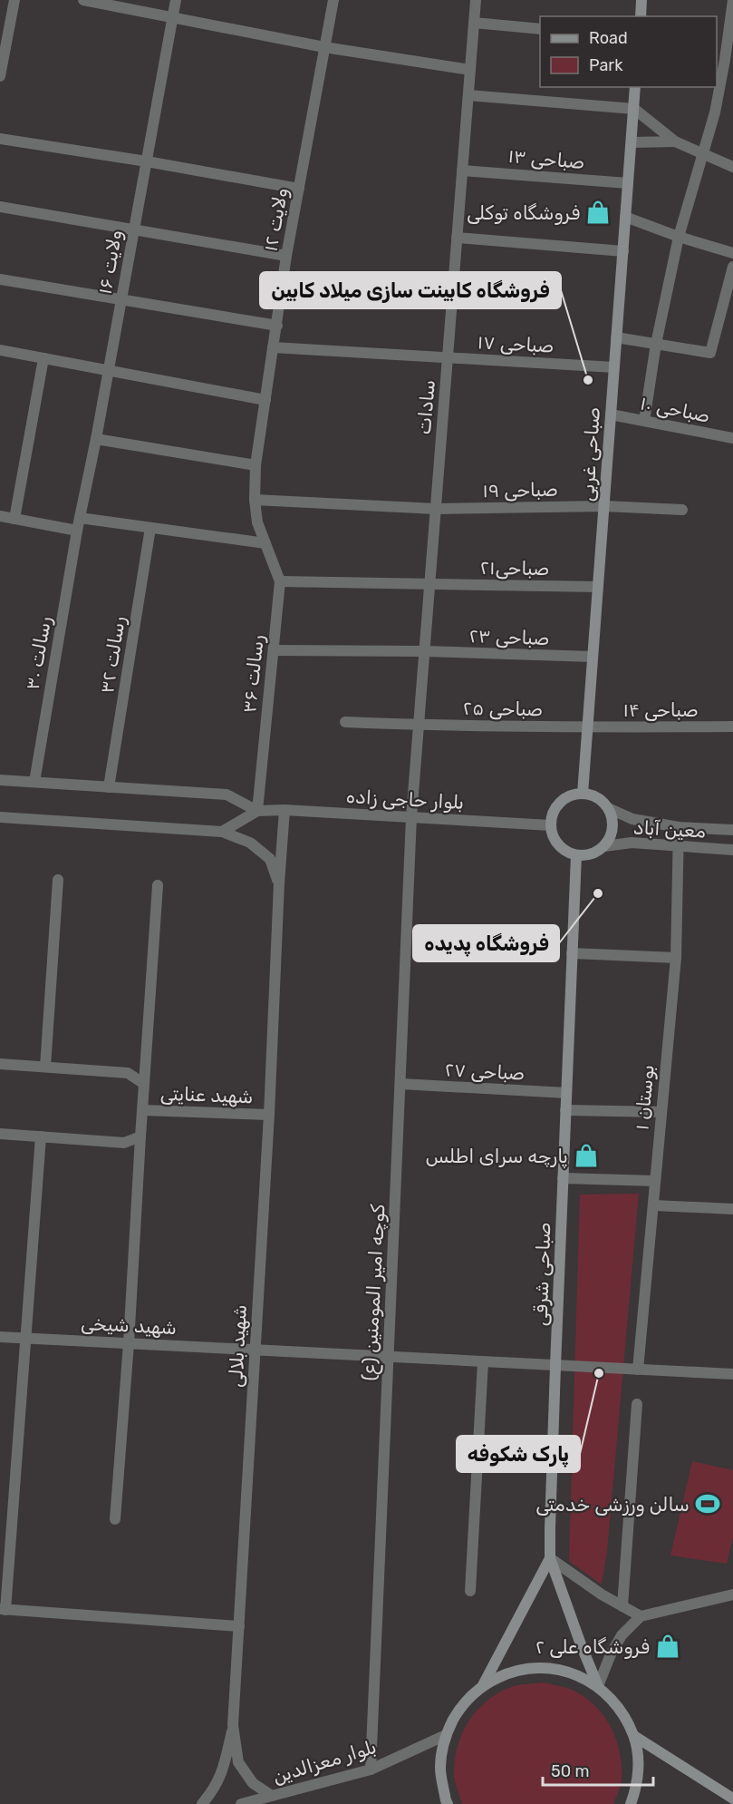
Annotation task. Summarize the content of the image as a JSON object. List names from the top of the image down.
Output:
{
  "streets": {
    "main road": ["صباحی غربی", "صباحی شرقی"],
    "street": [
      "صباحی ۱۳",
      "ولایت ۱۲",
      "ولایت ۱۶",
      "صباحی ۱۷",
      "سادات",
      "صباحی ۱۰",
      "صباحی ۱۹",
      "صباحی۲۱",
      "صباحی ۲۳",
      "رسالت ۳۰",
      "رسالت ۳۲",
      "رسالت ۳۶",
      "صباحی ۲۵",
      "صباحی ۱۴",
      "بلوار حاجی زاده",
      "معین آباد",
      "صباحی ۲۷",
      "شهید عنایتی",
      "بوستان ۱",
      "کوچه امیر المومنین (ع)",
      "شهید شیخی",
      "شهید بلالی",
      "بلوار معزالدین"
    ]
  },
  "crossings": [
    ["صباحی ۱۳", "سادات"],
    ["صباحی ۱۳", "صباحی غربی"],
    ["ولایت ۱۲", "صباحی ۱۷"],
    ["ولایت ۱۲", "صباحی ۱۹"],
    ["ولایت ۱۲", "رسالت ۳۶"],
    ["ولایت ۱۶", "رسالت ۳۰"],
    ["صباحی ۱۷", "سادات"],
    ["صباحی ۱۷", "صباحی غربی"],
    ["سادات", "صباحی ۱۹"],
    ["سادات", "صباحی۲۱"],
    ["سادات", "صباحی ۲۳"],
    ["سادات", "صباحی ۲۵"],
    ["سادات", "بلوار حاجی زاده"],
    ["سادات", "کوچه امیر المومنین (ع)"],
    ["صباحی ۱۰", "صباحی غربی"],
    ["صباحی غربی", "صباحی ۱۹"],
    ["صباحی غربی", "صباحی۲۱"],
    ["صباحی غربی", "صباحی ۲۳"],
    ["صباحی غربی", "صباحی ۲۵"],
    ["صباحی غربی", "صباحی ۱۴"],
    ["صباحی غربی", "بلوار حاجی زاده"],
    ["صباحی غربی", "معین آباد"],
    ["صباحی غربی", "صباحی شرقی"],
    ["صباحی۲۱", "رسالت ۳۶"],
    ["صباحی ۲۳", "رسالت ۳۶"],
    ["رسالت ۳۰", "بلوار حاجی زاده"],
    ["رسالت ۳۲", "بلوار حاجی زاده"],
    ["رسالت ۳۶", "بلوار حاجی زاده"],
    ["صباحی ۲۵", "صباحی ۱۴"],
    ["بلوار حاجی زاده", "معین آباد"],
    ["بلوار حاجی زاده", "صباحی شرقی"],
    ["بلوار حاجی زاده", "کوچه امیر المومنین (ع)"],
    ["بلوار حاجی زاده", "شهید بلالی"],
    ["معین آباد", "بوستان ۱"],
    ["معین آباد", "صباحی شرقی"],
    ["صباحی ۲۷", "صباحی شرقی"],
    ["صباحی ۲۷", "کوچه امیر المومنین (ع)"],
    ["شهید عنایتی", "شهید بلالی"],
    ["بوستان ۱", "شهید شیخی"],
    ["صباحی شرقی", "شهید شیخی"],
    ["کوچه امیر المومنین (ع)", "شهید شیخی"],
    ["کوچه امیر المومنین (ع)", "بلوار معزالدین"],
    ["شهید شیخی", "شهید بلالی"],
    ["شهید بلالی", "بلوار معزالدین"]
  ],
  "places": {
    "shop": ["فروشگاه توکلی", "پارچه سرای اطلس", "فروشگاه علی ۲"],
    "other": ["فروشگاه کابینت سازی میلاد کابین", "فروشگاه پدیده", "پارک شکوفه"],
    "sports": ["سالن ورزشی خدمتی"]
  },
  "legend": ["Road", "Park"],
  "scale_bar": "50 m"
}
